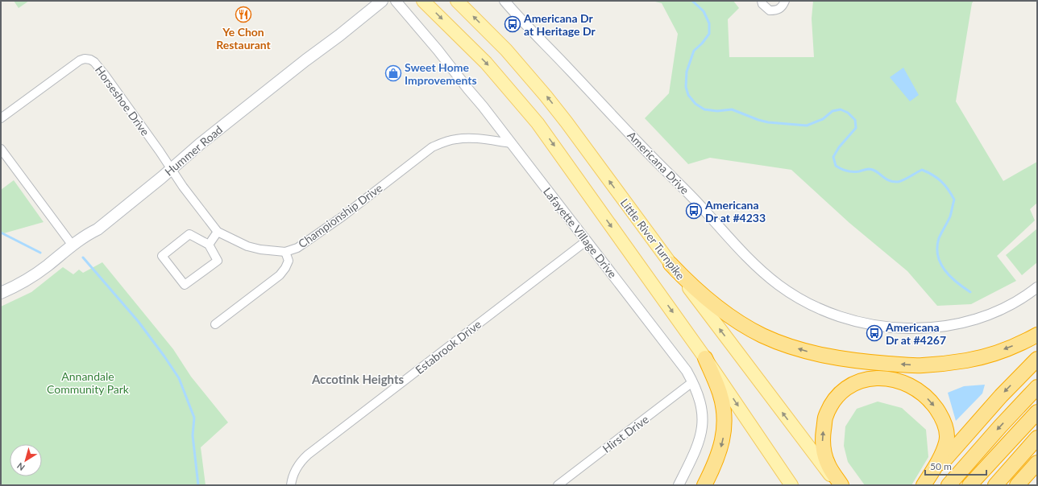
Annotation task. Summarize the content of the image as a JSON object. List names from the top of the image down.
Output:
{
  "streets": {
    "main road": ["Hummer Road", "Little River Turnpike"],
    "street": [
      "Horseshoe Drive",
      "Americana Drive",
      "Championship Drive",
      "Lafayette Village Drive",
      "Estabrook Drive",
      "Hirst Drive"
    ]
  },
  "crossings": [
    ["Horseshoe Drive", "Hummer Road"],
    ["Horseshoe Drive", "Championship Drive"],
    ["Hummer Road", "Championship Drive"],
    ["Championship Drive", "Lafayette Village Drive"],
    ["Lafayette Village Drive", "Estabrook Drive"],
    ["Lafayette Village Drive", "Hirst Drive"]
  ],
  "districts": ["Accotink Heights"],
  "parks": ["Annandale Community Park"],
  "places": {
    "restaurant": ["Ye Chon Restaurant"],
    "bus stop": ["Americana Dr at Heritage Dr", "Americana Dr at #4233", "Americana Dr at #4267"],
    "shop": ["Sweet Home Improvements"]
  },
  "scale_bar": "50 m",
  "north": "bottom left"
}
